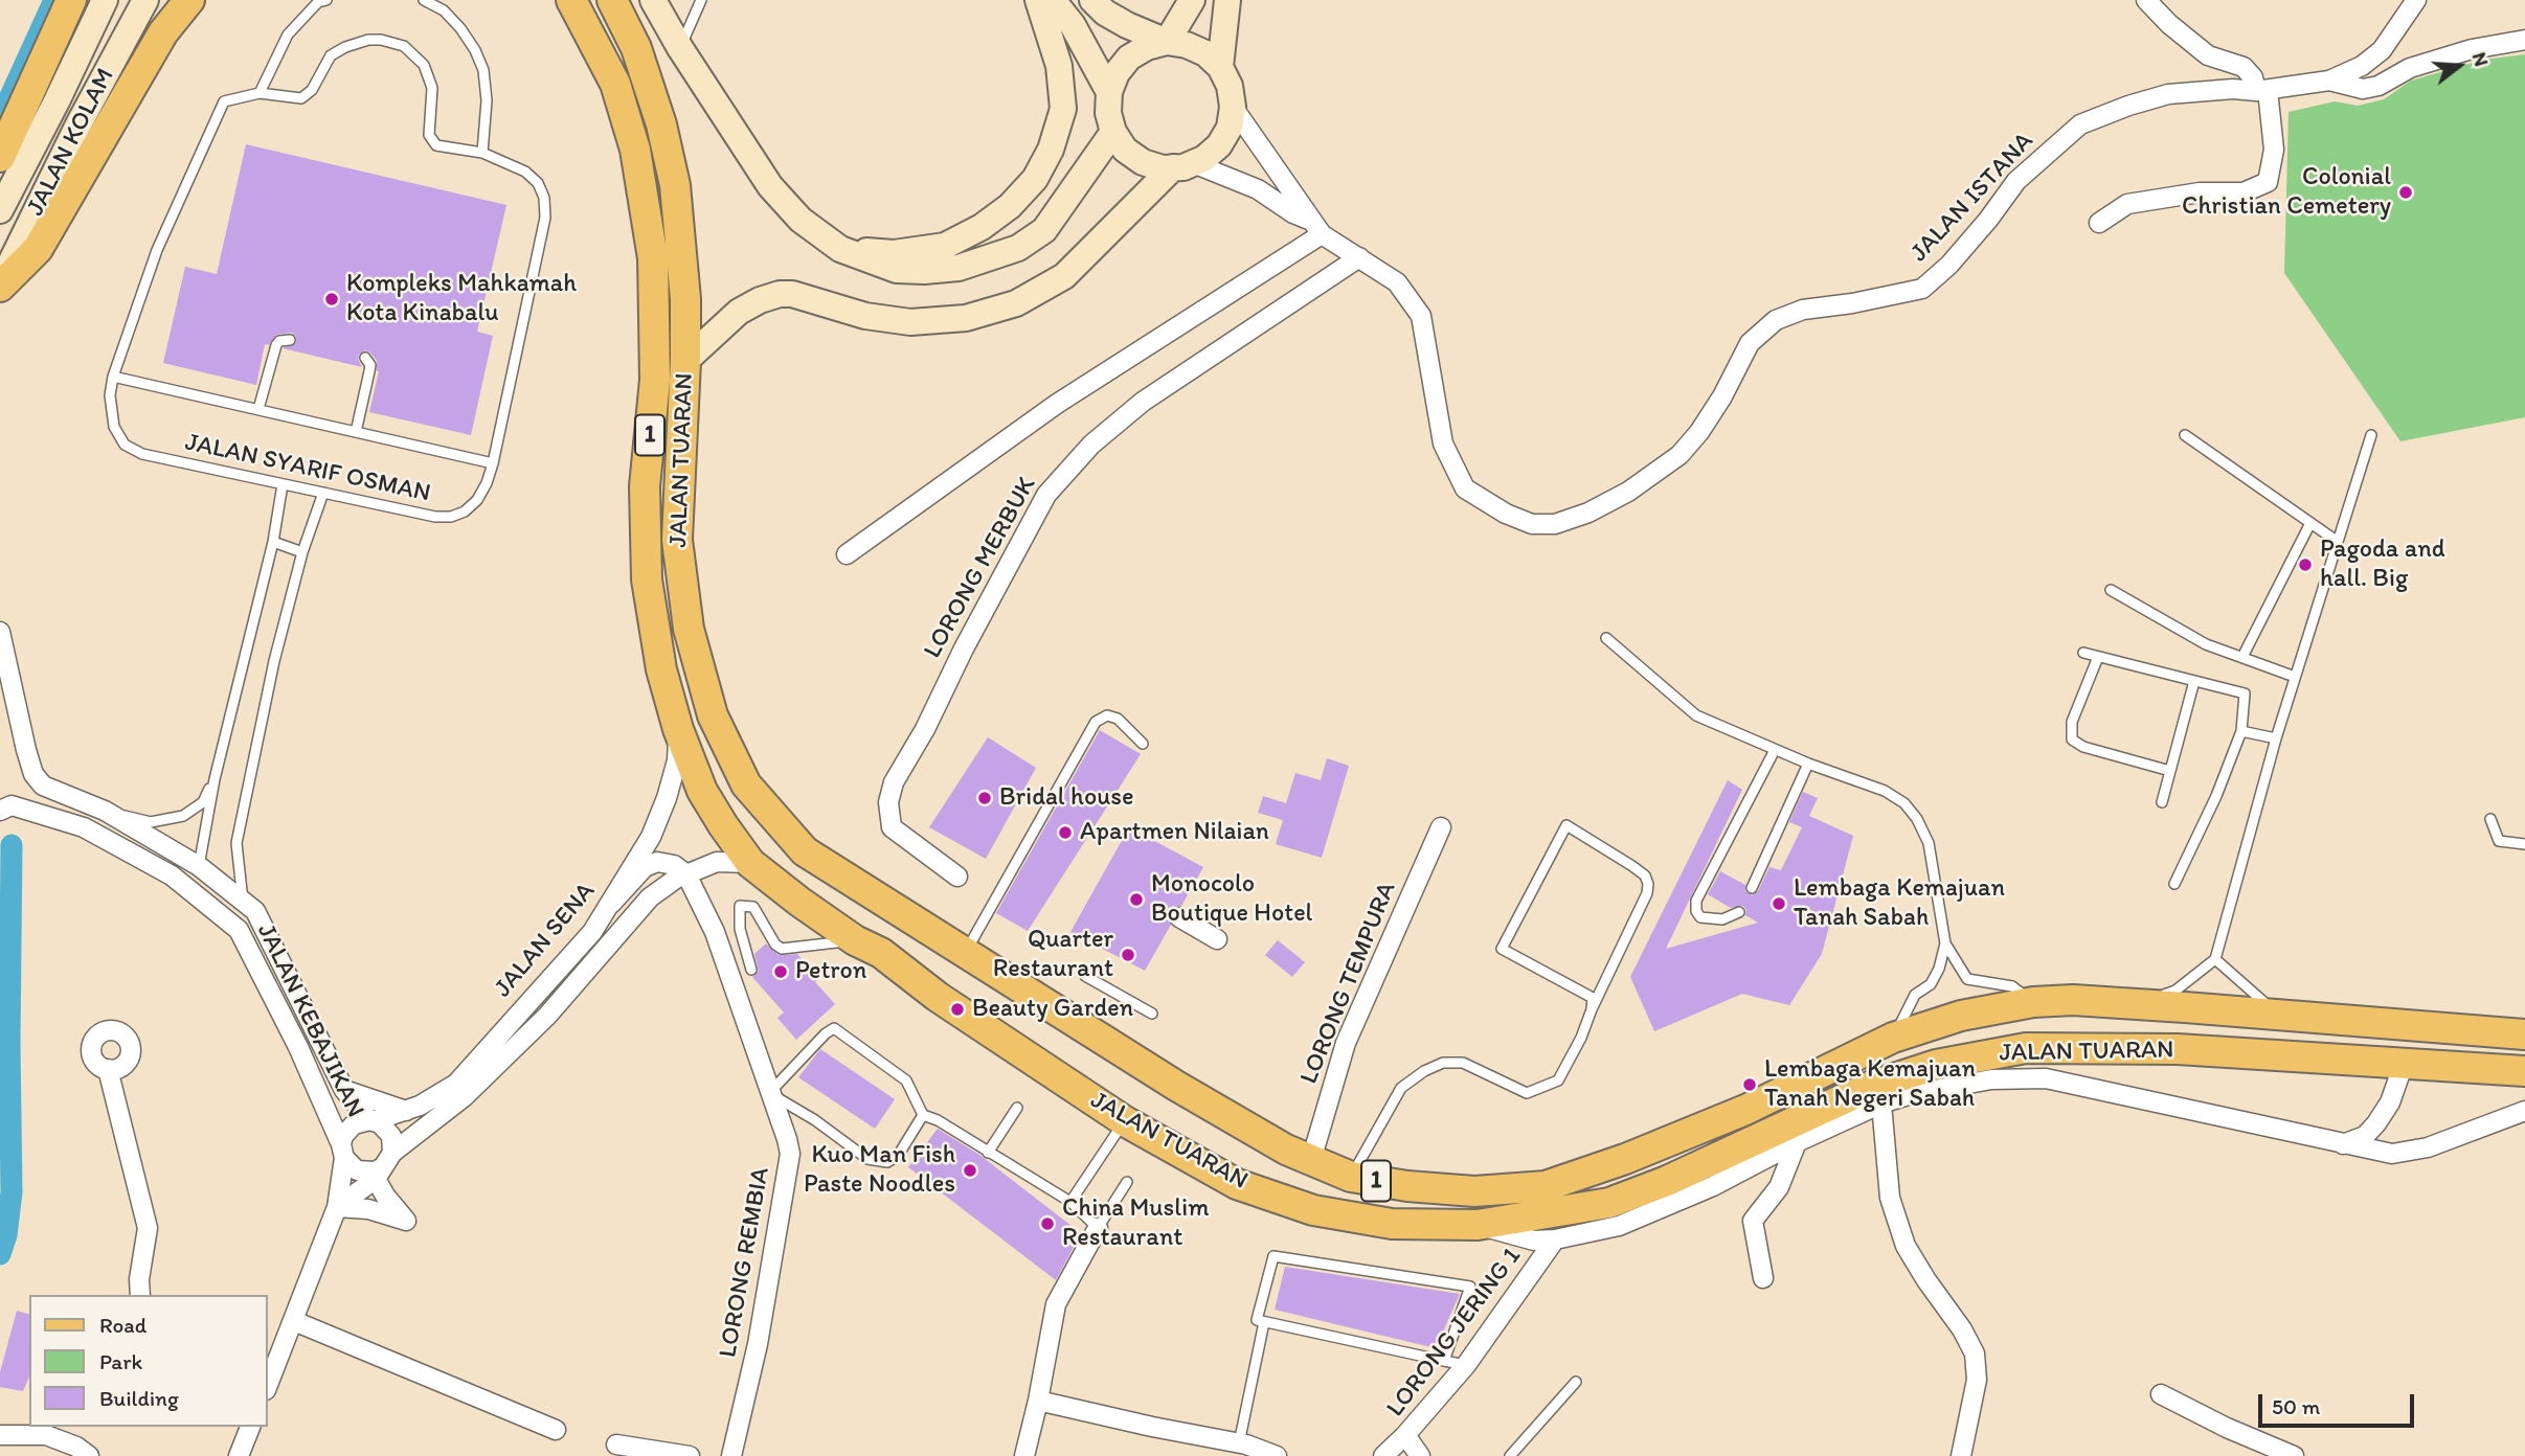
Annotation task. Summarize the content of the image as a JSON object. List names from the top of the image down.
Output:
{
  "streets": {
    "main road": ["JALAN KOLAM", "1", "JALAN TUARAN"],
    "street": [
      "JALAN ISTANA",
      "LORONG MERBUK",
      "JALAN SENA",
      "LORONG TEMPURA",
      "JALAN KEBAJIKAN",
      "LORONG REMBIA",
      "LORONG JERING 1"
    ],
    "lane": ["JALAN SYARIF OSMAN"]
  },
  "crossings": [
    ["JALAN ISTANA", "LORONG MERBUK"],
    ["JALAN TUARAN", "JALAN SENA"],
    ["JALAN TUARAN", "LORONG TEMPURA"],
    ["JALAN SENA", "JALAN KEBAJIKAN"],
    ["JALAN SENA", "LORONG REMBIA"]
  ],
  "places": [
    "Colonial Christian Cemetery",
    "Kompleks Mahkamah Kota Kinabalu",
    "Pagoda and hall. Big",
    "Bridal house",
    "Apartmen Nilaian",
    "Monocolo Boutique Hotel",
    "Lembaga Kemajuan Tanah Sabah",
    "Quarter Restaurant",
    "Petron",
    "Beauty Garden",
    "Lembaga Kemajuan Tanah Negeri Sabah",
    "Kuo Man Fish Paste Noodles",
    "China Muslim Restaurant"
  ],
  "legend": ["Road", "Park", "Building"],
  "scale_bar": "50 m",
  "north": "right"
}
